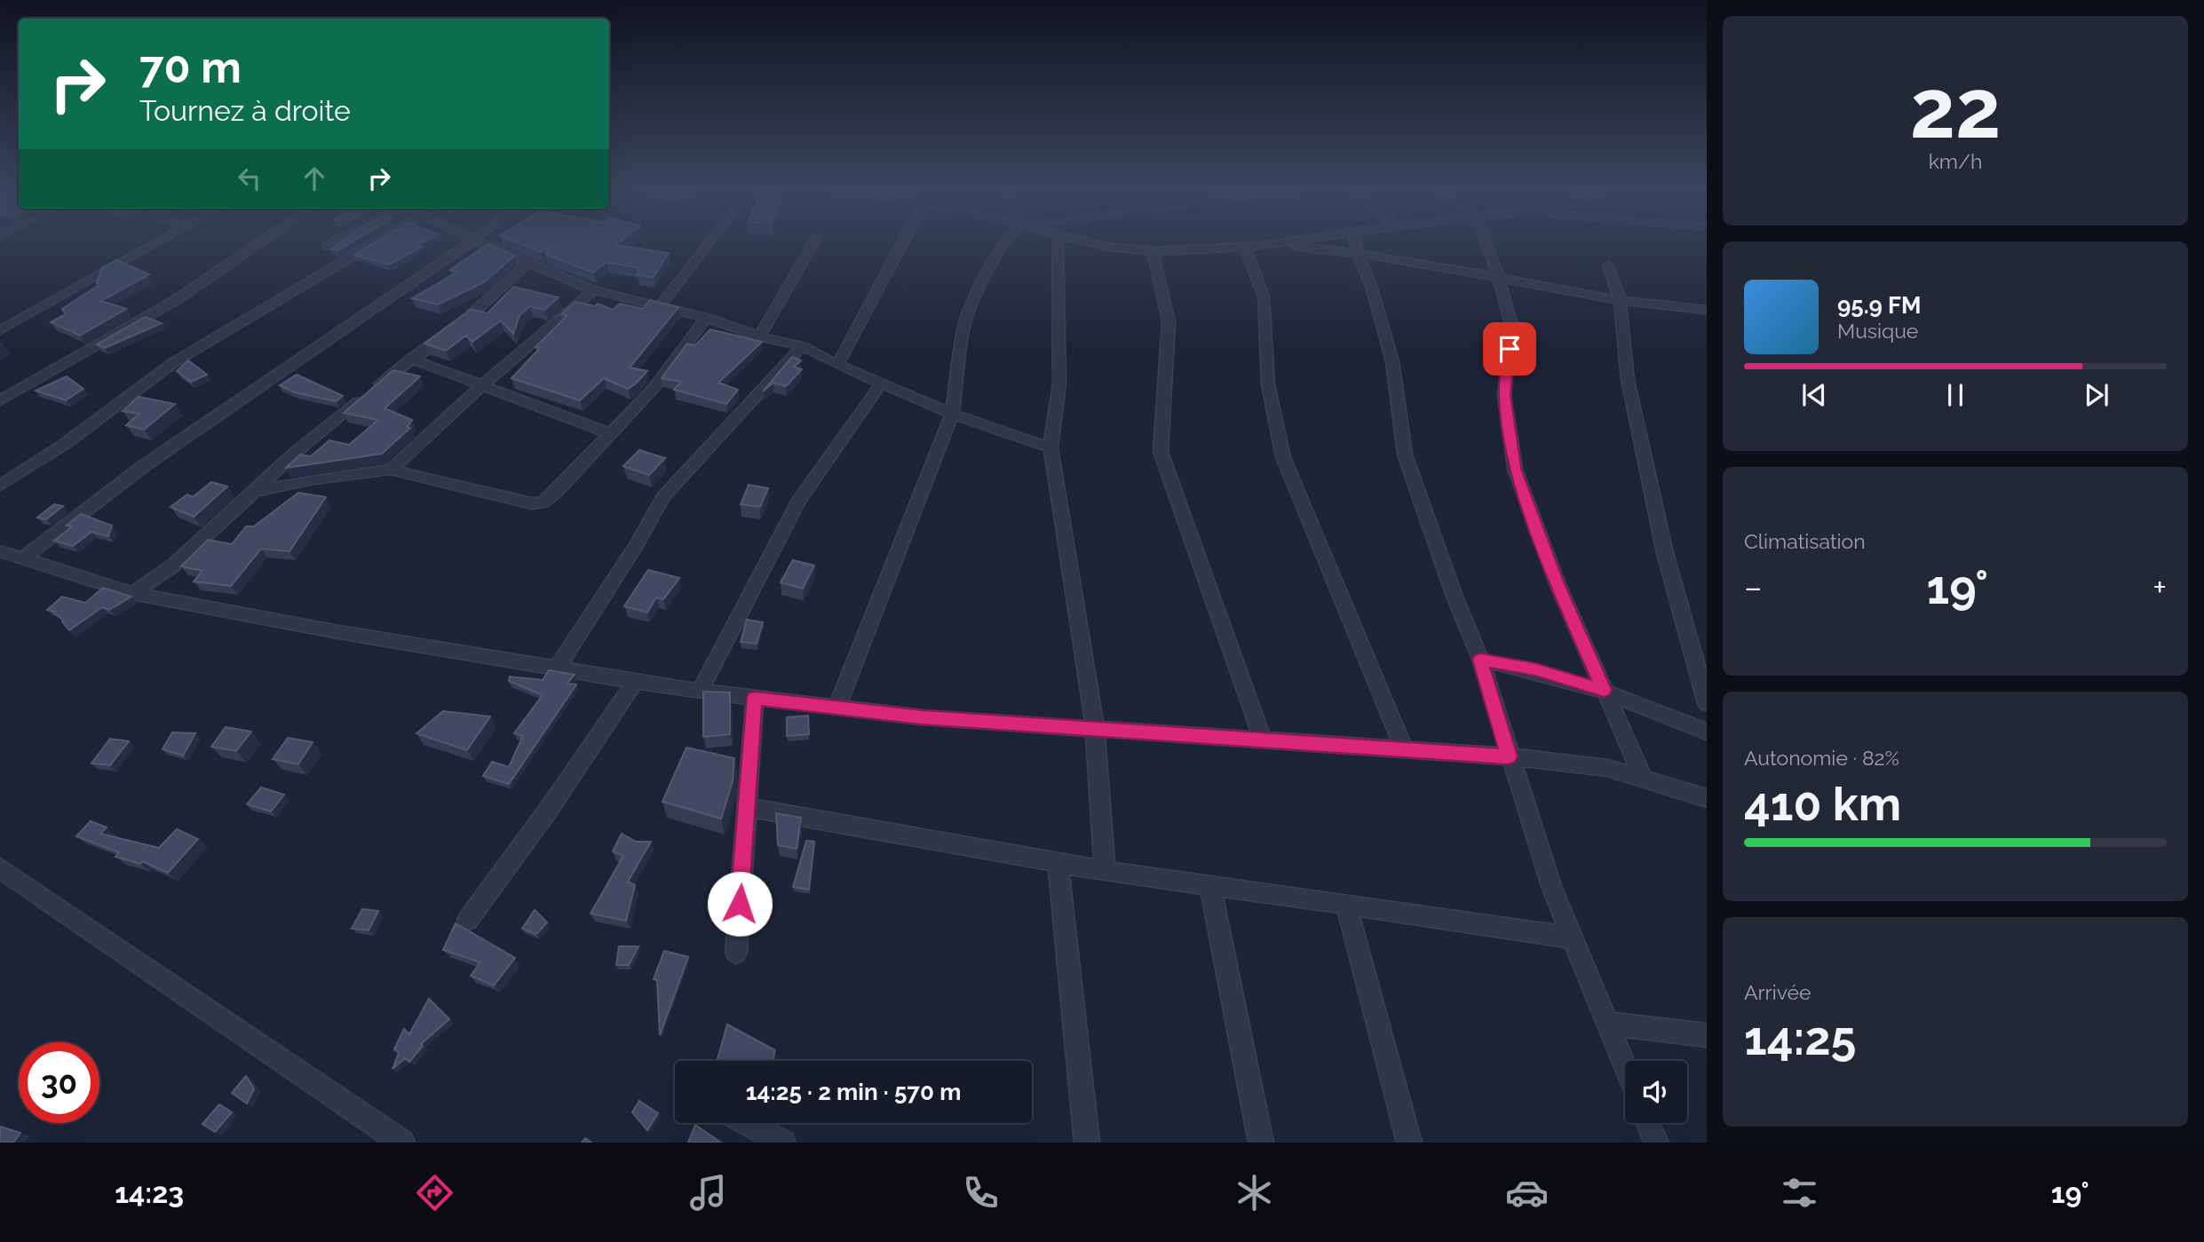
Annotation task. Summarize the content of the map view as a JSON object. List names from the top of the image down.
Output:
{
  "page": {
    "tile": [
      ["22", "km/h"],
      "Climatisation",
      ["Autonomie · 82%", "410 km"],
      ["Arrivée", "14:25"]
    ],
    "turn": ["70 m", "Tournez à droite"],
    "song": ["95.9 FM", "Musique"],
    "heat": ["−", "19°", "+"],
    "limit": "30",
    "trip": "14:25 · 2 min · 570 m",
    "tabs": ["14:23", "19°"]
  }
}
